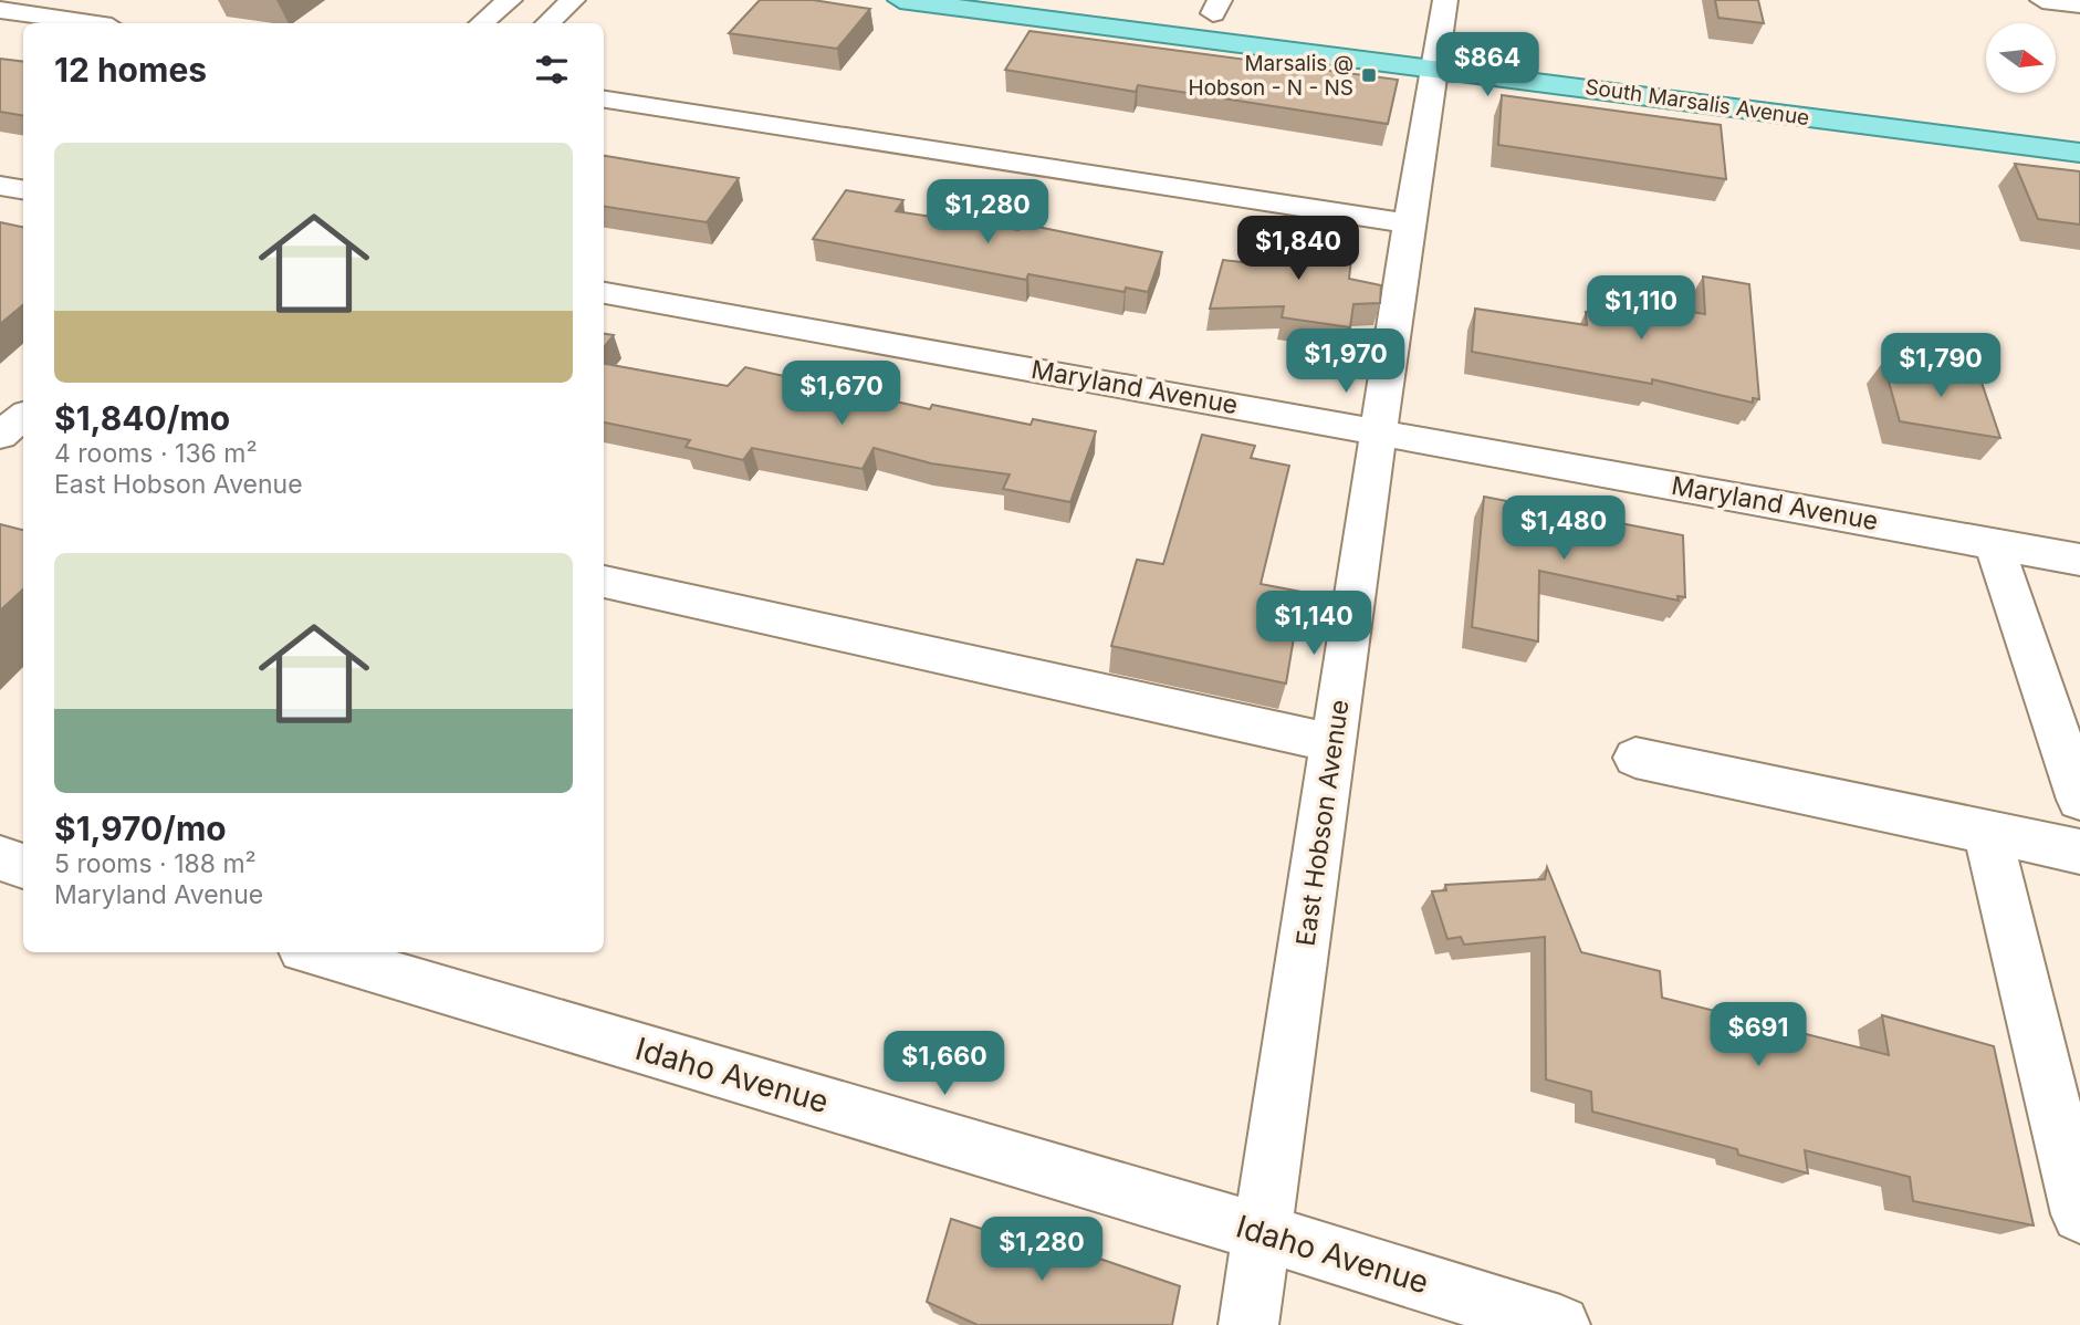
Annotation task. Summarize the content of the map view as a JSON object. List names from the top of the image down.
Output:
{
  "streets": {
    "main road": ["South Marsalis Avenue"],
    "street": ["Maryland Avenue", "East Hobson Avenue", "Idaho Avenue"]
  },
  "crossings": [
    ["South Marsalis Avenue", "East Hobson Avenue"],
    ["Maryland Avenue", "East Hobson Avenue"],
    ["East Hobson Avenue", "Idaho Avenue"]
  ],
  "places": {
    "transit": ["Marsalis @ Hobson - N - NS"]
  },
  "north": "right",
  "page": {
    "heading": "12 homes",
    "price": [
      "$864",
      "$1,280",
      "$1,840",
      "$1,110",
      "$1,970",
      "$1,790",
      "$1,670",
      "$1,480",
      "$1,140",
      "$691",
      "$1,660",
      "$1,280"
    ],
    "list": [
      {
        "name": "$1,840/mo",
        "note": "4 rooms · 136 m² · East Hobson Avenue"
      },
      {
        "name": "$1,970/mo",
        "note": "5 rooms · 188 m² · Maryland Avenue"
      }
    ]
  }
}
